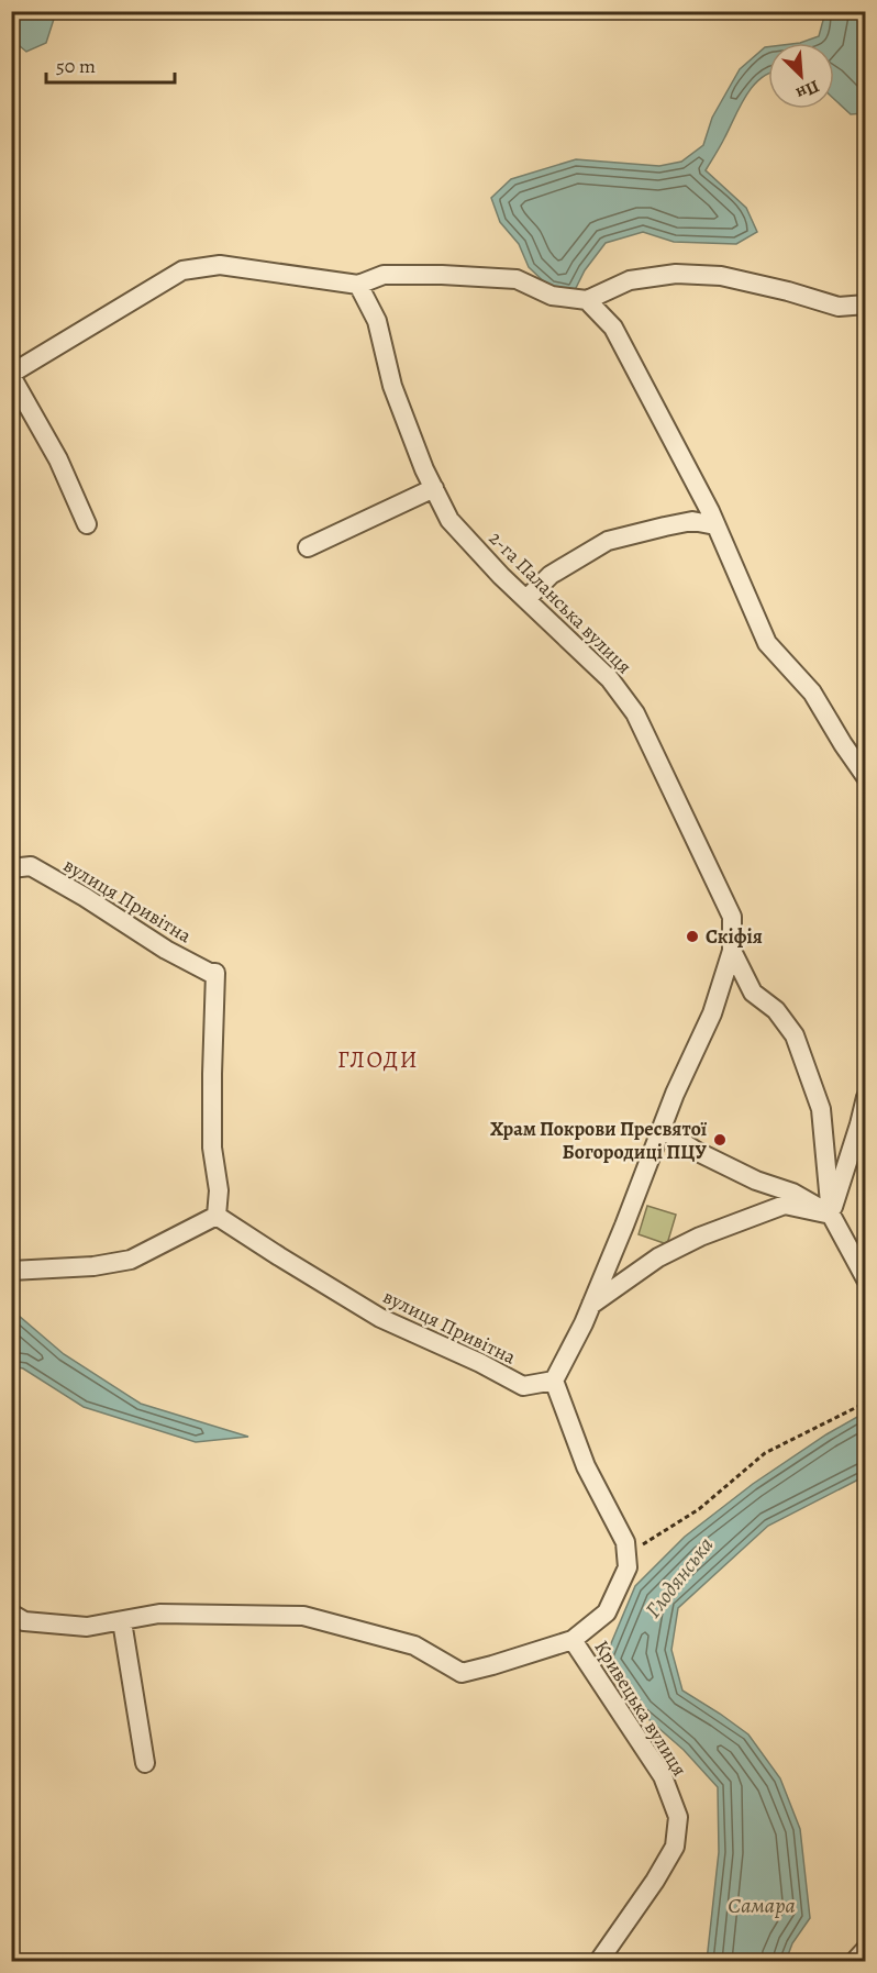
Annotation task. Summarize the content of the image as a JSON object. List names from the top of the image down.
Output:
{
  "streets": {
    "street": ["2-га Паланська вулиця", "вулиця Привітна", "Кривецька вулиця"]
  },
  "districts": ["ГЛОДИ"],
  "water": ["Глодянська", "Самара"],
  "places": ["Скіфія", "Храм Покрови Пресвятої Богородиці ПЦУ"],
  "scale_bar": "50 m",
  "north": "bottom right"
}
